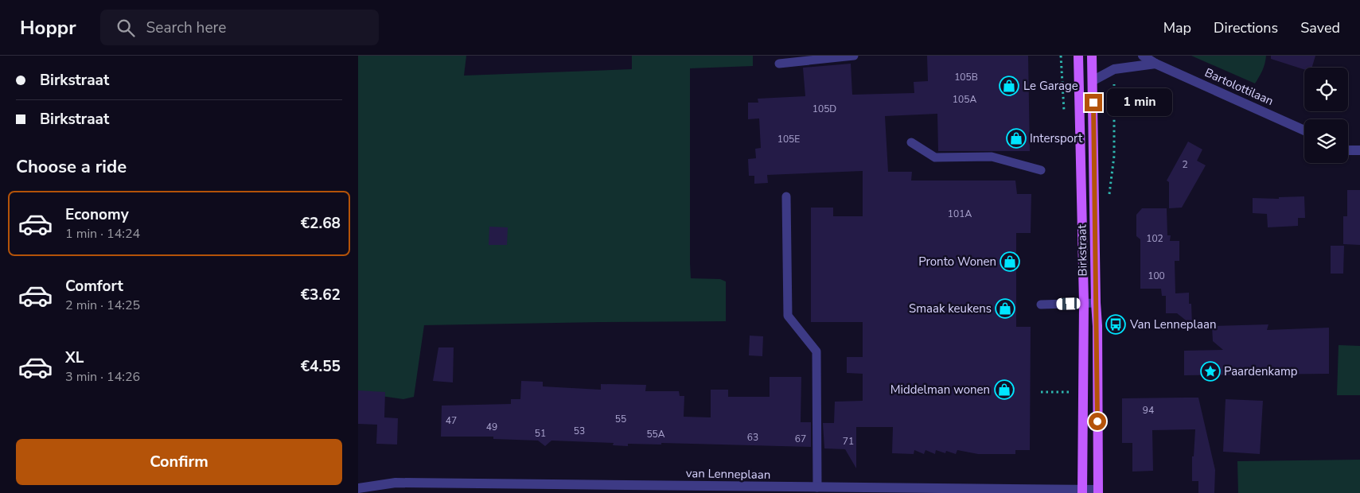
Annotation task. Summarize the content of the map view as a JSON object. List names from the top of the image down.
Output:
{
  "streets": {
    "main road": ["Birkstraat"],
    "street": ["Bartolottilaan", "van Lenneplaan"]
  },
  "crossings": [
    ["Birkstraat", "van Lenneplaan"]
  ],
  "places": {
    "shop": [
      "Le Garage",
      "Intersport",
      "Pronto Wonen",
      "Smaak keukens",
      "Middelman wonen"
    ],
    "bus stop": ["Van Lenneplaan"],
    "place": ["Paardenkamp"]
  },
  "house_numbers": [
    "105B",
    "105A",
    "105D",
    "105E",
    "2",
    "101A",
    "102",
    "100",
    "94",
    "55",
    "47",
    "49",
    "53",
    "51",
    "55A",
    "63",
    "67",
    "71"
  ],
  "page": {
    "header": "Hoppr",
    "search": "Search here",
    "nav": ["Map", "Directions", "Saved"],
    "banner": ["Birkstraat", "Birkstraat"],
    "bubble": "1 min",
    "heading": "Choose a ride",
    "list": [
      {
        "name": "Economy",
        "note": "1 min · 14:24",
        "value": "€2.68"
      },
      {
        "name": "Comfort",
        "note": "2 min · 14:25",
        "value": "€3.62"
      },
      {
        "name": "XL",
        "note": "3 min · 14:26",
        "value": "€4.55"
      }
    ],
    "buttons": "Confirm"
  }
}
